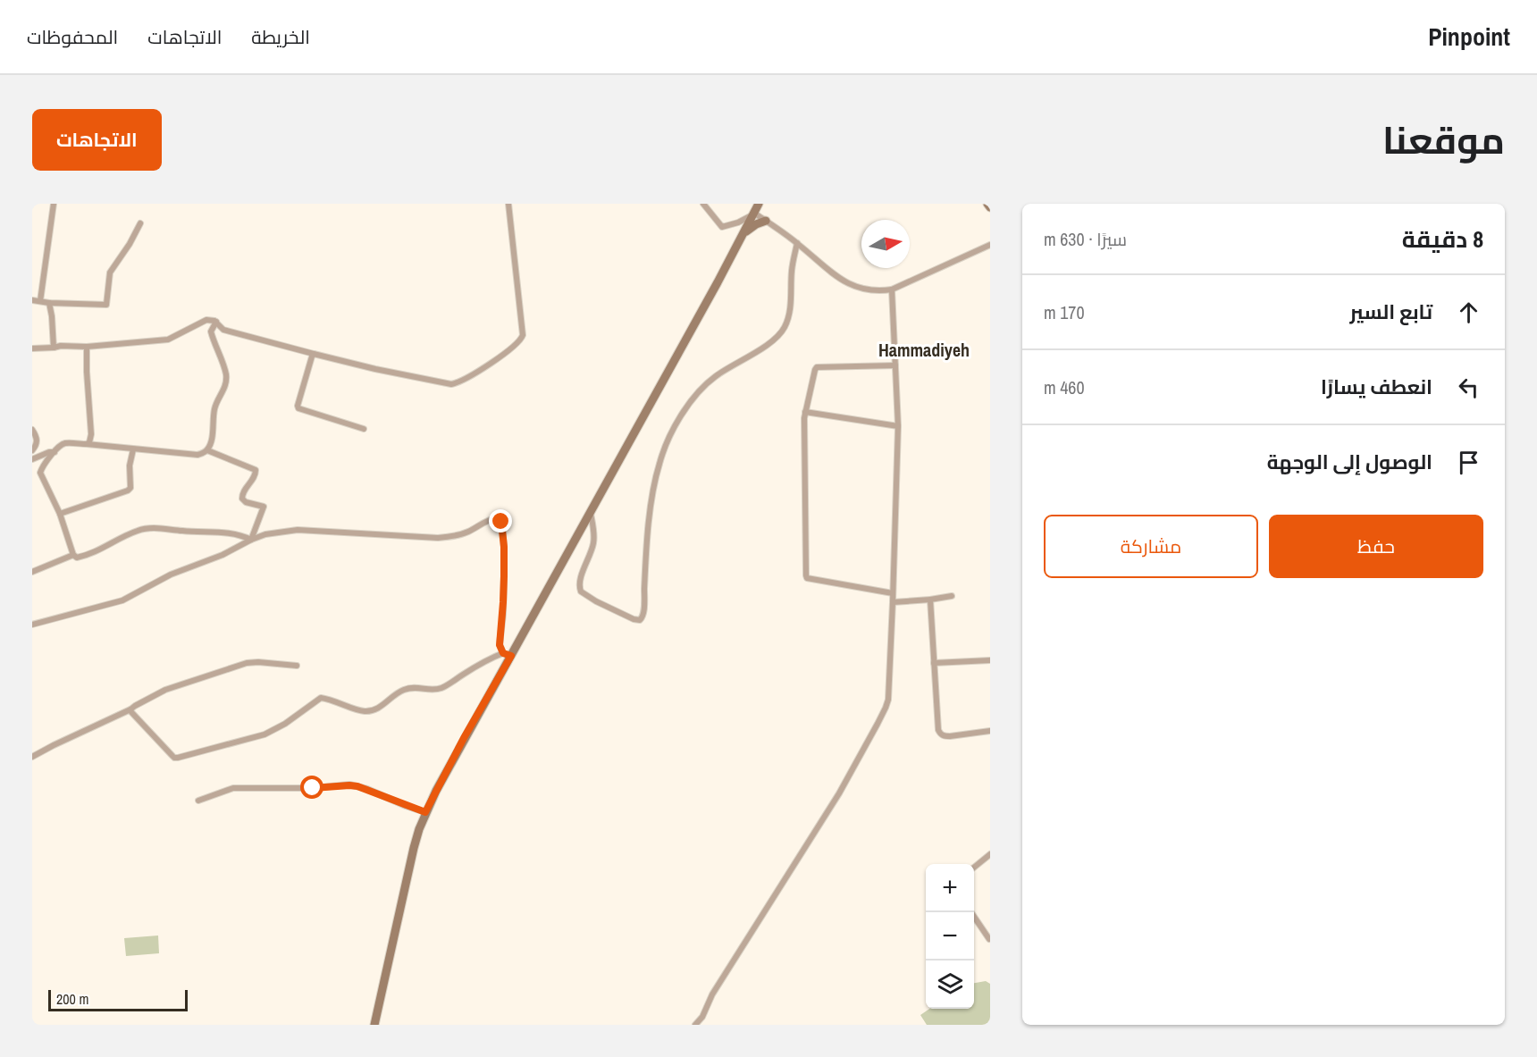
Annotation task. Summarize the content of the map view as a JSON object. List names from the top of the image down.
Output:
{
  "districts": ["Hammadiyeh"],
  "scale_bar": "200 m",
  "north": "right",
  "page": {
    "header": "Pinpoint",
    "nav": ["الخريطة", "الاتجاهات", "المحفوظات"],
    "title": "موقعنا",
    "buttons": [
      "الاتجاهات",
      ["حفظ", "مشاركة"]
    ],
    "heading": ["8 دقيقة", "سيرًا · 630 m"],
    "list": [
      ["تابع السير", "170 m"],
      ["انعطف يسارًا", "460 m"],
      "الوصول إلى الوجهة"
    ],
    "map_buttons": ["+", "−"],
    "scale": "200 m"
  }
}
